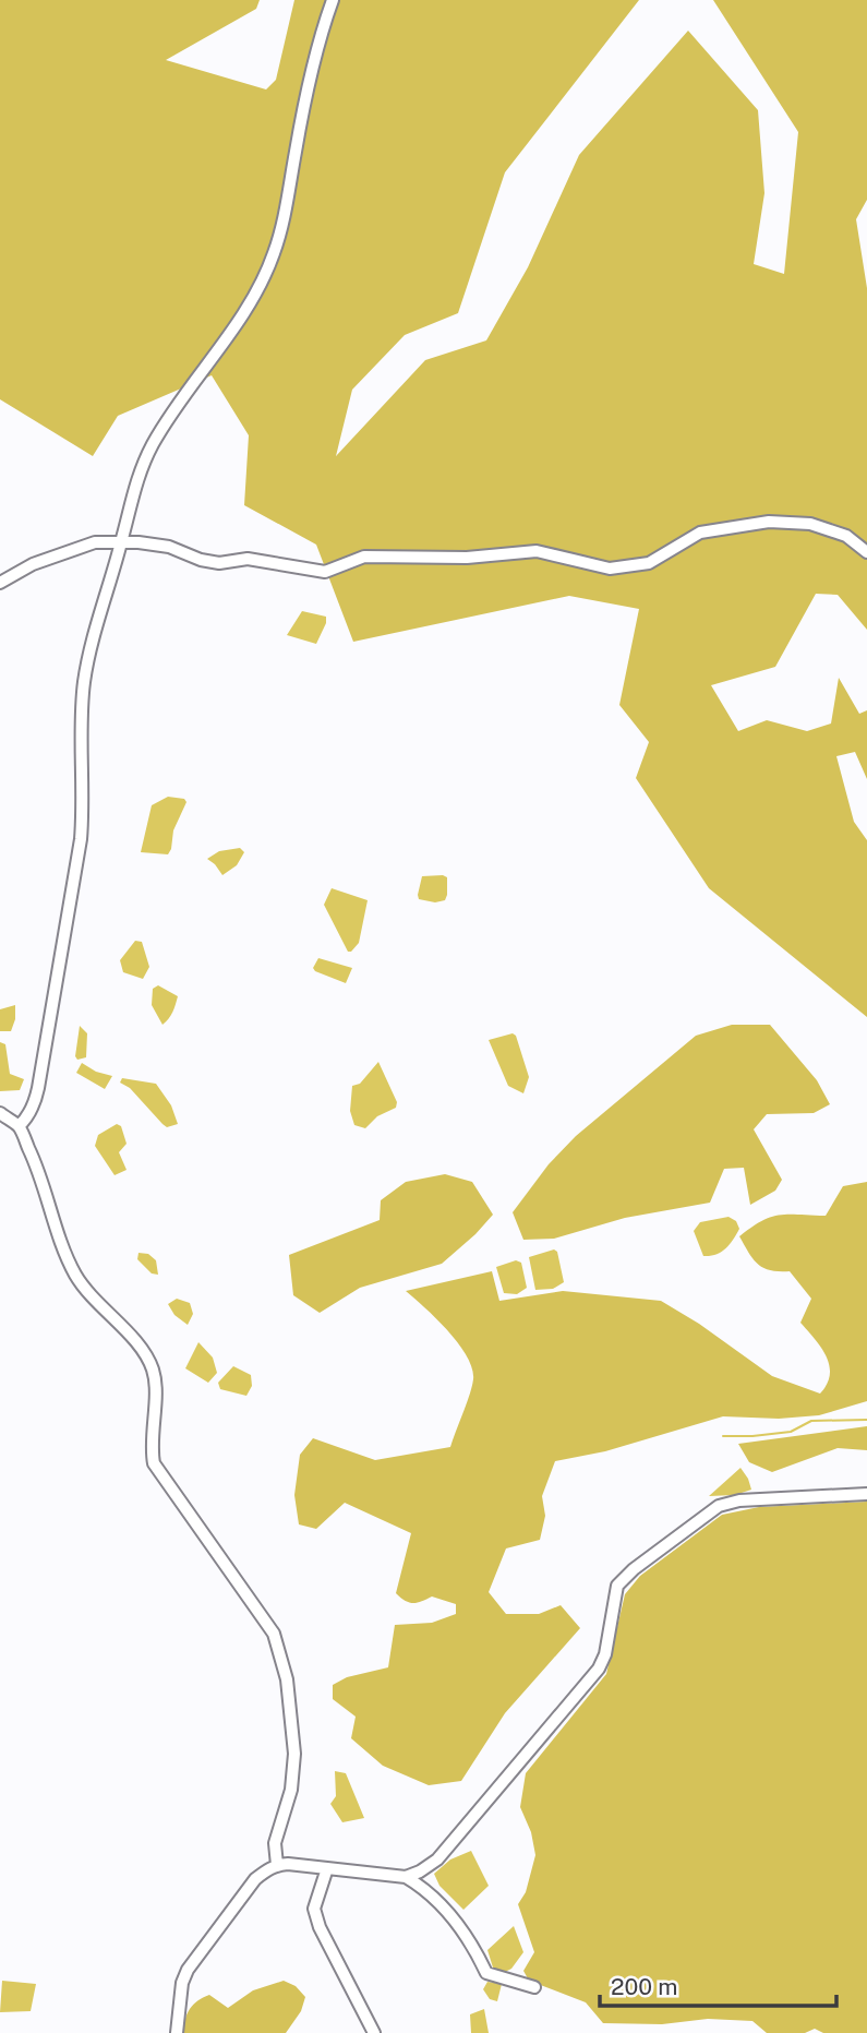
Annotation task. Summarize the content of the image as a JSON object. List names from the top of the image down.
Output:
{
  "scale_bar": "200 m"
}
